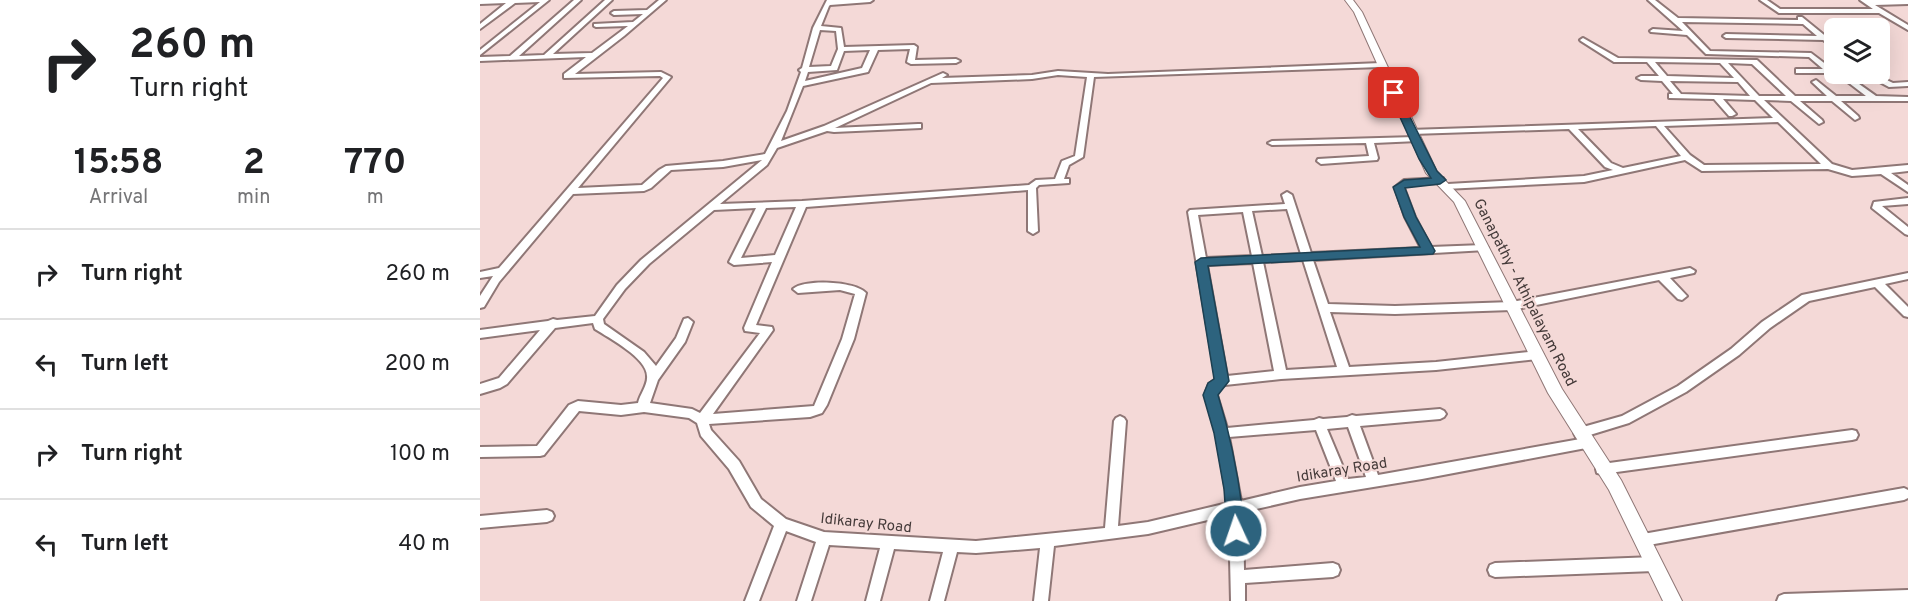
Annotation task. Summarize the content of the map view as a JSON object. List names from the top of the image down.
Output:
{
  "streets": {
    "main road": ["Ganapathy - Athipalayam Road"],
    "street": ["Idikaray Road"]
  },
  "crossings": [
    ["Ganapathy - Athipalayam Road", "Idikaray Road"]
  ],
  "page": {
    "turn": ["260 m", "Turn right"],
    "eta": [
      "15:58",
      "Arrival",
      "2",
      "min",
      "770",
      "m"
    ],
    "list": [
      {
        "name": "Turn right",
        "value": "260 m"
      },
      {
        "name": "Turn left",
        "value": "200 m"
      },
      {
        "name": "Turn right",
        "value": "100 m"
      },
      {
        "name": "Turn left",
        "value": "40 m"
      }
    ]
  }
}
